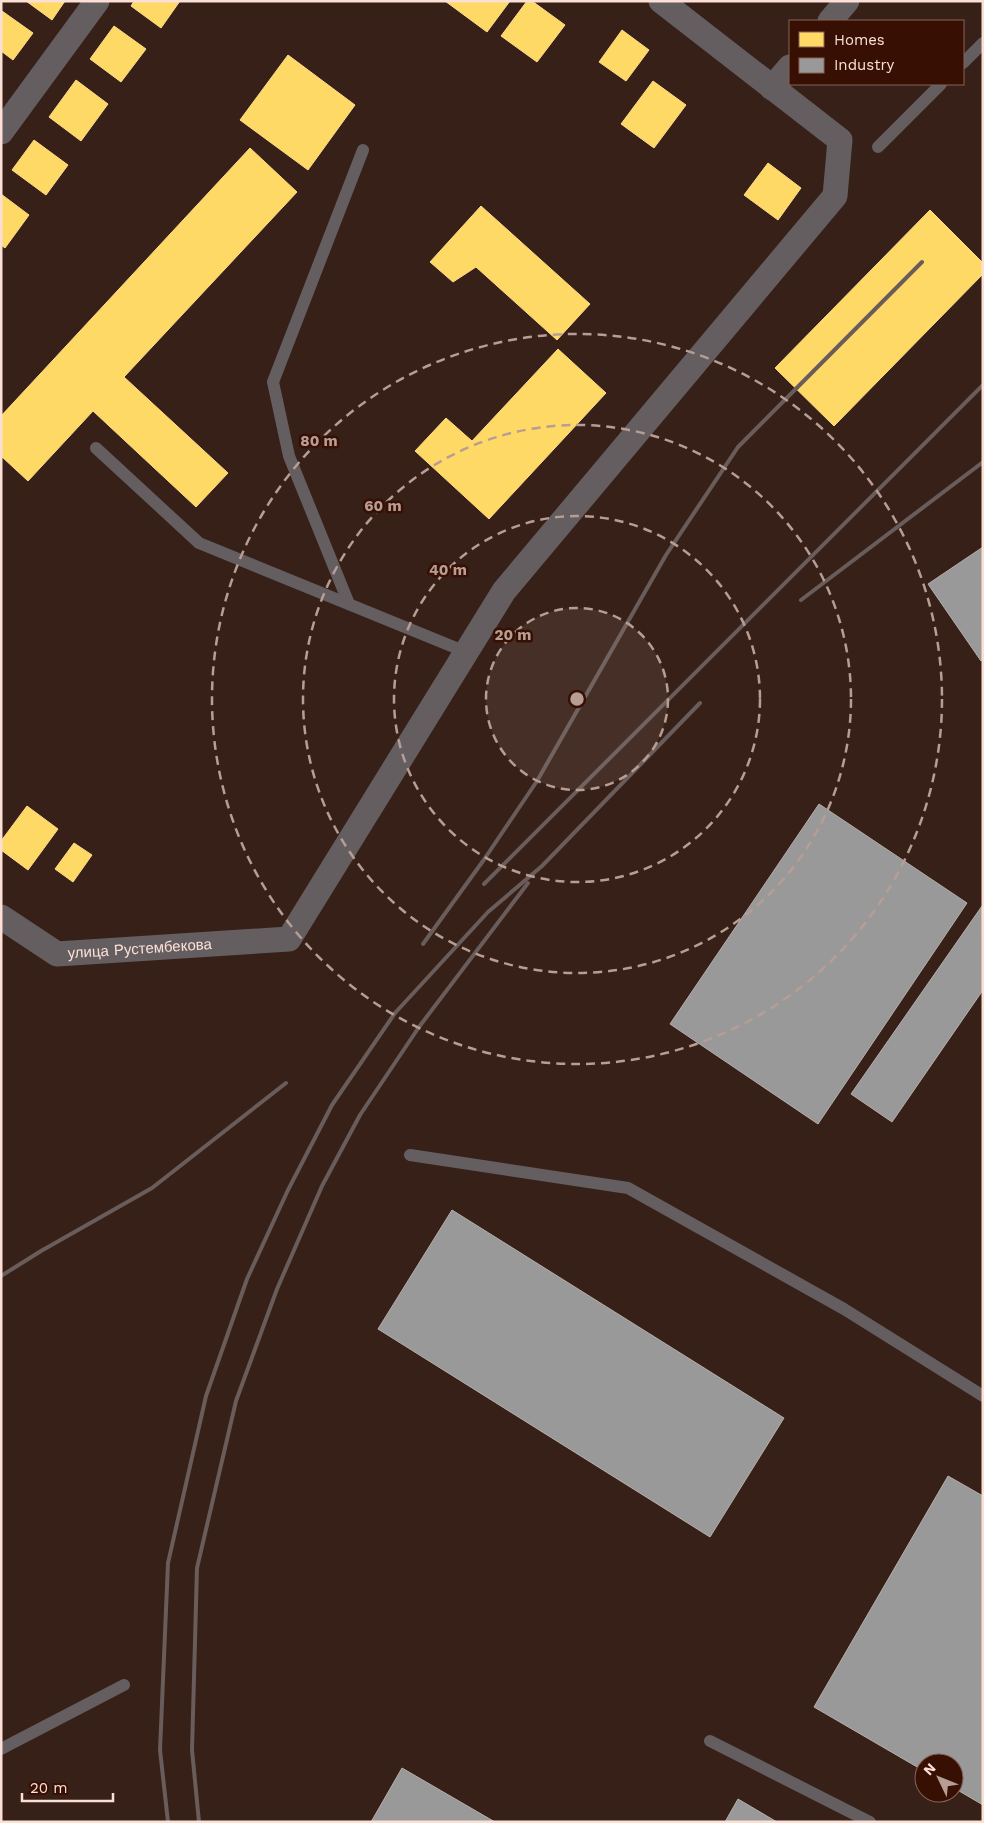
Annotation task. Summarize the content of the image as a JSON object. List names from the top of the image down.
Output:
{
  "streets": {
    "street": ["улица Рустембекова"]
  },
  "legend": ["Homes", "Industry"],
  "scale_bar": "20 m",
  "north": "top left",
  "rings": [
    "80 m",
    "60 m",
    "40 m",
    "20 m"
  ]
}
